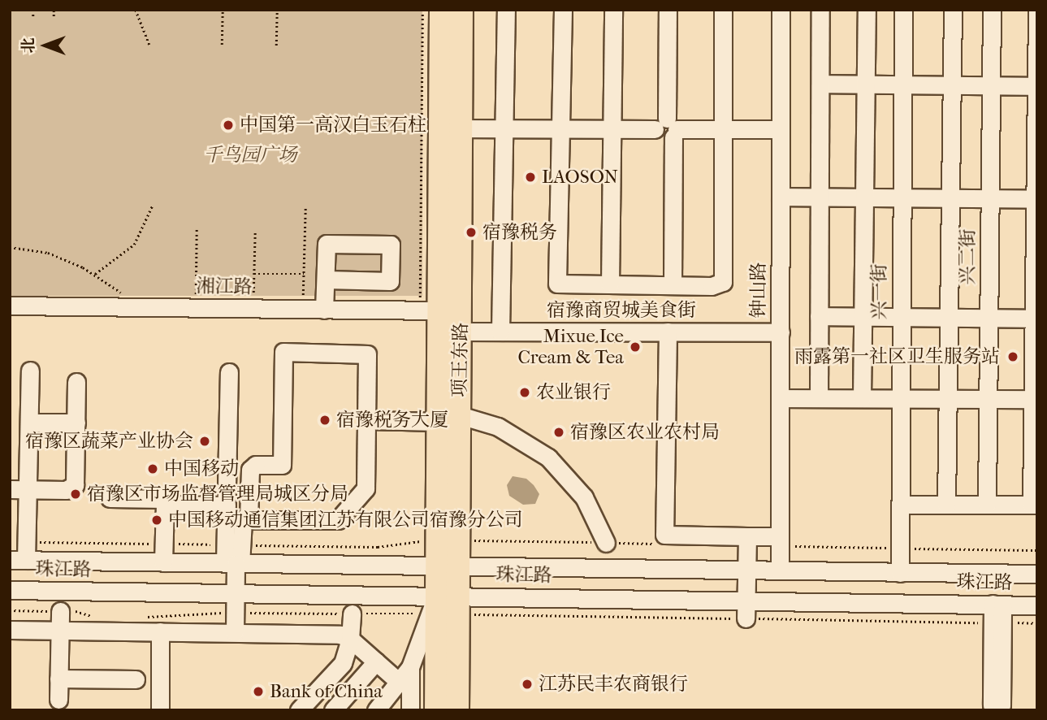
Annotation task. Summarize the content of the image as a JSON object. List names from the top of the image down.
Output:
{
  "streets": {
    "main road": ["项王东路"],
    "street": [
      "兴二街",
      "湘江路",
      "钟山路",
      "兴一街",
      "宿豫商贸城美食街",
      "珠江路"
    ]
  },
  "crossings": [
    ["湘江路", "项王东路"],
    ["钟山路", "宿豫商贸城美食街"],
    ["钟山路", "珠江路"],
    ["兴一街", "珠江路"],
    ["宿豫商贸城美食街", "项王东路"],
    ["项王东路", "珠江路"]
  ],
  "parks": ["千鸟园广场"],
  "places": [
    "中国第一高汉白玉石柱",
    "LAOSON",
    "宿豫税务",
    "Mixue Ice Cream & Tea",
    "雨露第一社区卫生服务站",
    "农业银行",
    "宿豫税务大厦",
    "宿豫区农业农村局",
    "宿豫区蔬菜产业协会",
    "中国移动",
    "宿豫区市场监督管理局城区分局",
    "中国移动通信集团江苏有限公司宿豫分公司",
    "江苏民丰农商银行",
    "Bank of China"
  ],
  "north": "left"
}
